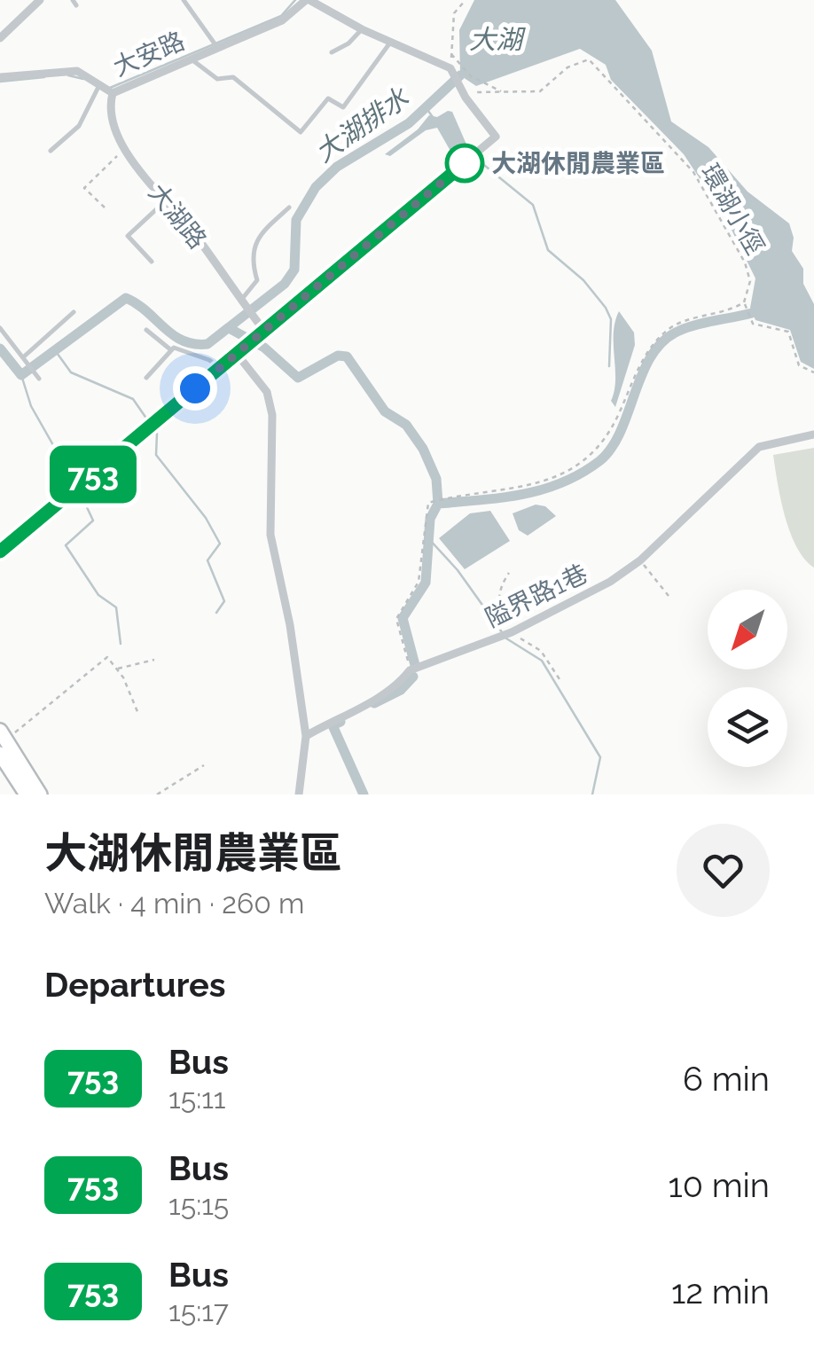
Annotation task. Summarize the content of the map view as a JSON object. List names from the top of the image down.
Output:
{
  "streets": {
    "street": ["大安路", "大湖路", "隘界路1巷"],
    "path": ["環湖小徑"]
  },
  "crossings": [
    ["大安路", "大湖路"]
  ],
  "water": ["大湖", "大湖排水"],
  "places": ["大湖休閒農業區"],
  "lines": ["bus line 753"],
  "north": "bottom left",
  "page": {
    "on_map": "753",
    "heading": [
      ["大湖休閒農業區", "Walk · 4 min · 260 m"],
      "Departures"
    ],
    "list": [
      {
        "mark": "753",
        "name": "Bus",
        "note": "15:11",
        "value": "6 min"
      },
      {
        "mark": "753",
        "name": "Bus",
        "note": "15:15",
        "value": "10 min"
      },
      {
        "mark": "753",
        "name": "Bus",
        "note": "15:17",
        "value": "12 min"
      }
    ]
  }
}
